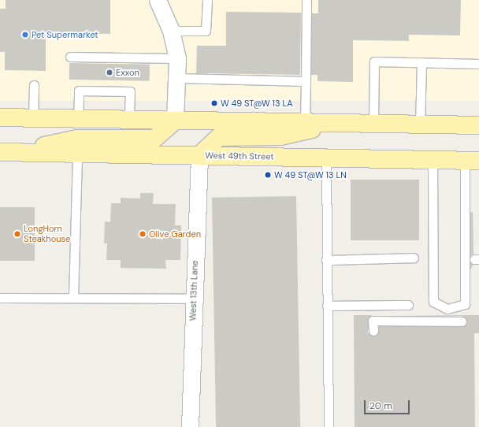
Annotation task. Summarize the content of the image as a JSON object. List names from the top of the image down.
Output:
{
  "streets": {
    "main road": ["West 49th Street"],
    "street": ["West 13th Lane"]
  },
  "crossings": [
    ["West 49th Street", "West 13th Lane"]
  ],
  "places": [
    "Pet Supermarket",
    "Exxon",
    "W 49 ST@W 13 LA",
    "W 49 ST@W 13 LN",
    "LongHorn Steakhouse",
    "Olive Garden"
  ],
  "scale_bar": "20 m"
}
